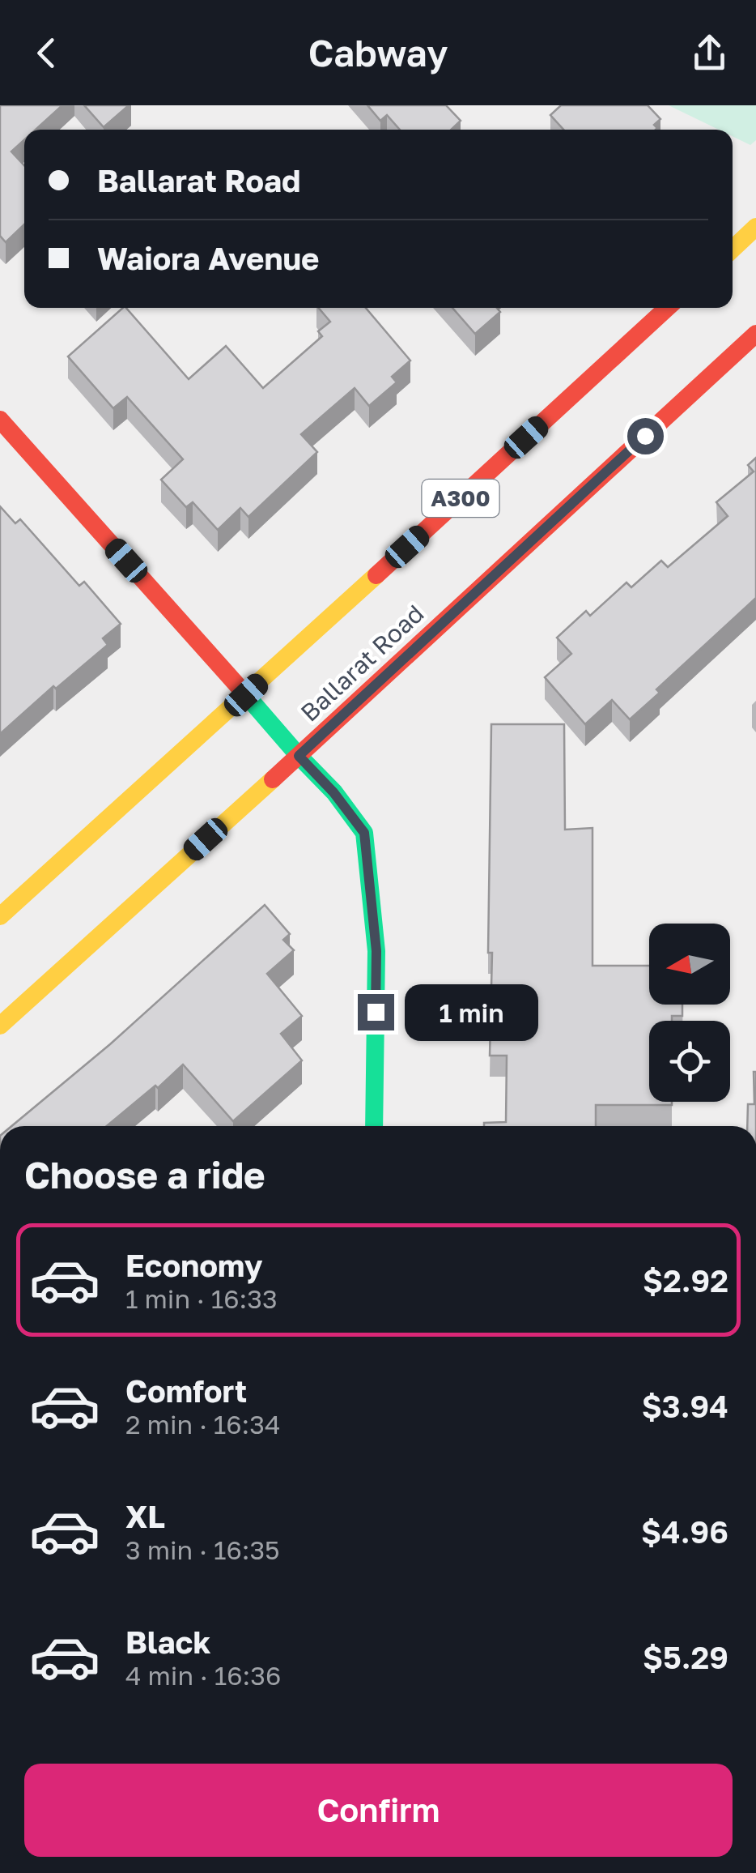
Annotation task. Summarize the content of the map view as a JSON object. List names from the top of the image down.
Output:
{
  "streets": {
    "main road": ["A300", "Ballarat Road"]
  },
  "north": "left",
  "page": {
    "header": "Cabway",
    "banner": ["Ballarat Road", "Waiora Avenue"],
    "bubble": "1 min",
    "heading": "Choose a ride",
    "list": [
      {
        "name": "Economy",
        "note": "1 min · 16:33",
        "value": "$2.92"
      },
      {
        "name": "Comfort",
        "note": "2 min · 16:34",
        "value": "$3.94"
      },
      {
        "name": "XL",
        "note": "3 min · 16:35",
        "value": "$4.96"
      },
      {
        "name": "Black",
        "note": "4 min · 16:36",
        "value": "$5.29"
      }
    ],
    "buttons": "Confirm"
  }
}
